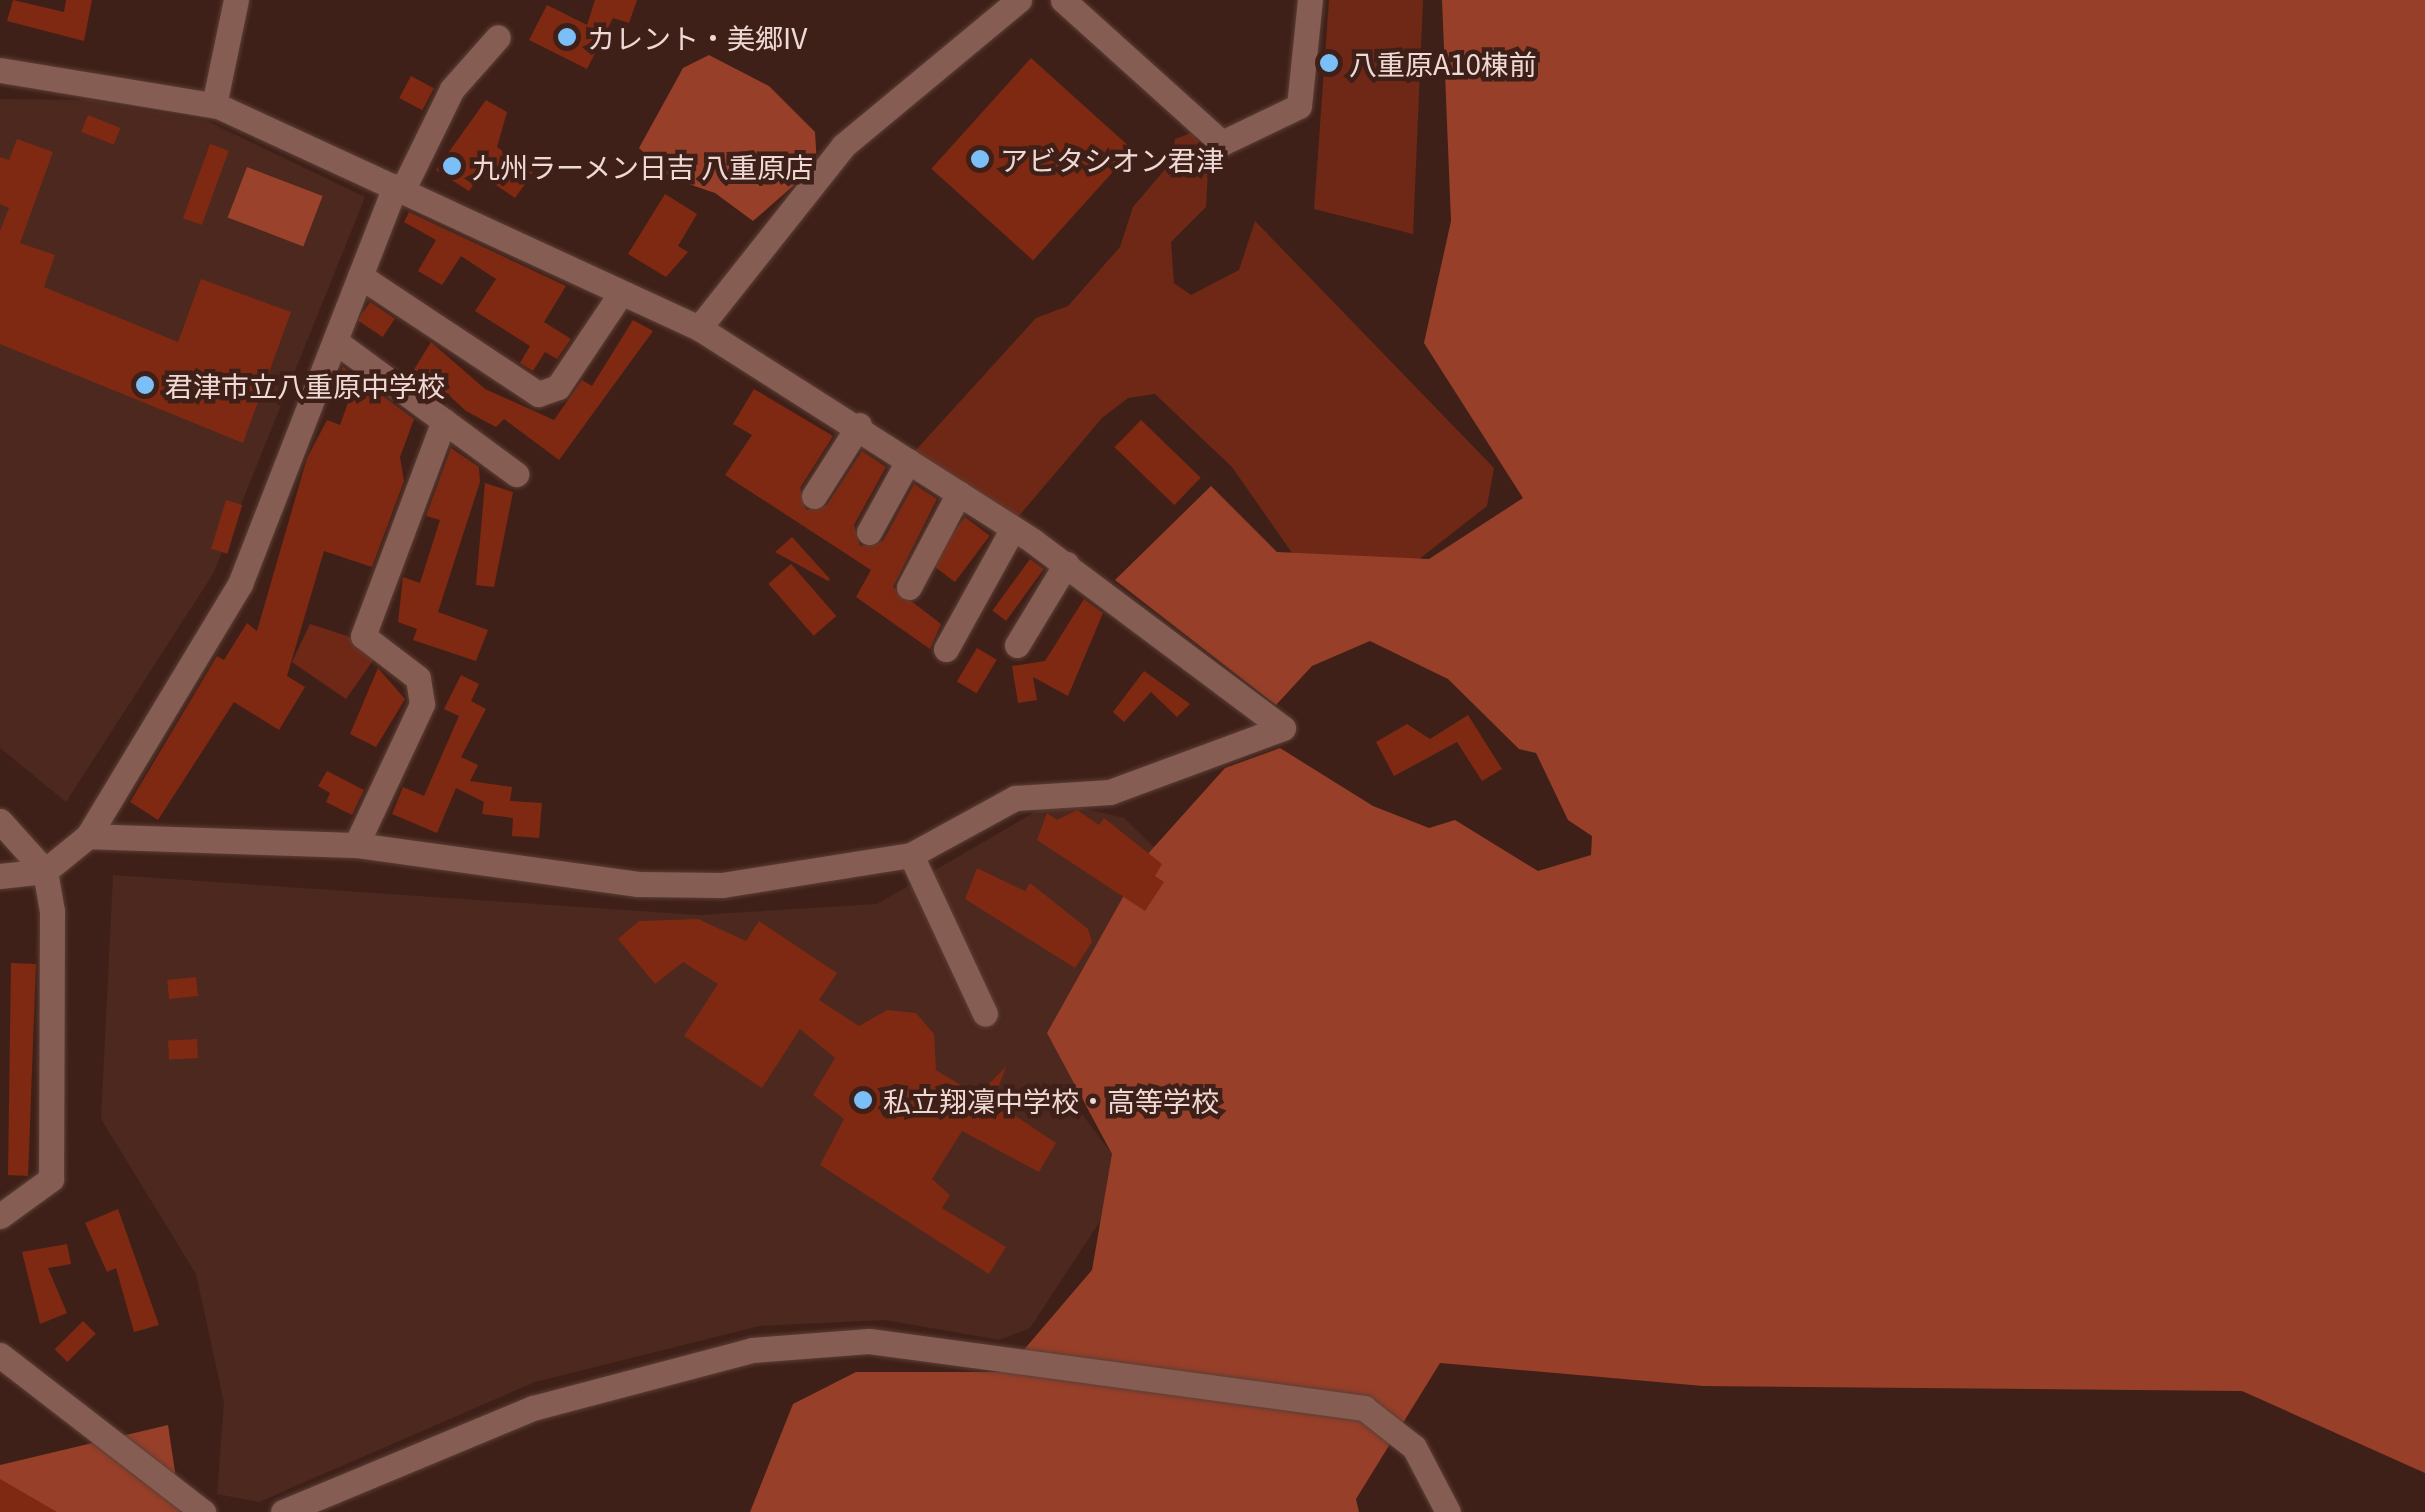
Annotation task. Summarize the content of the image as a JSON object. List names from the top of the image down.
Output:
{
  "places": [
    "カレント・美郷IV",
    "八重原A10棟前",
    "アビタシオン君津",
    "九州ラーメン日吉 八重原店",
    "君津市立八重原中学校",
    "私立翔凜中学校・高等学校"
  ]
}
